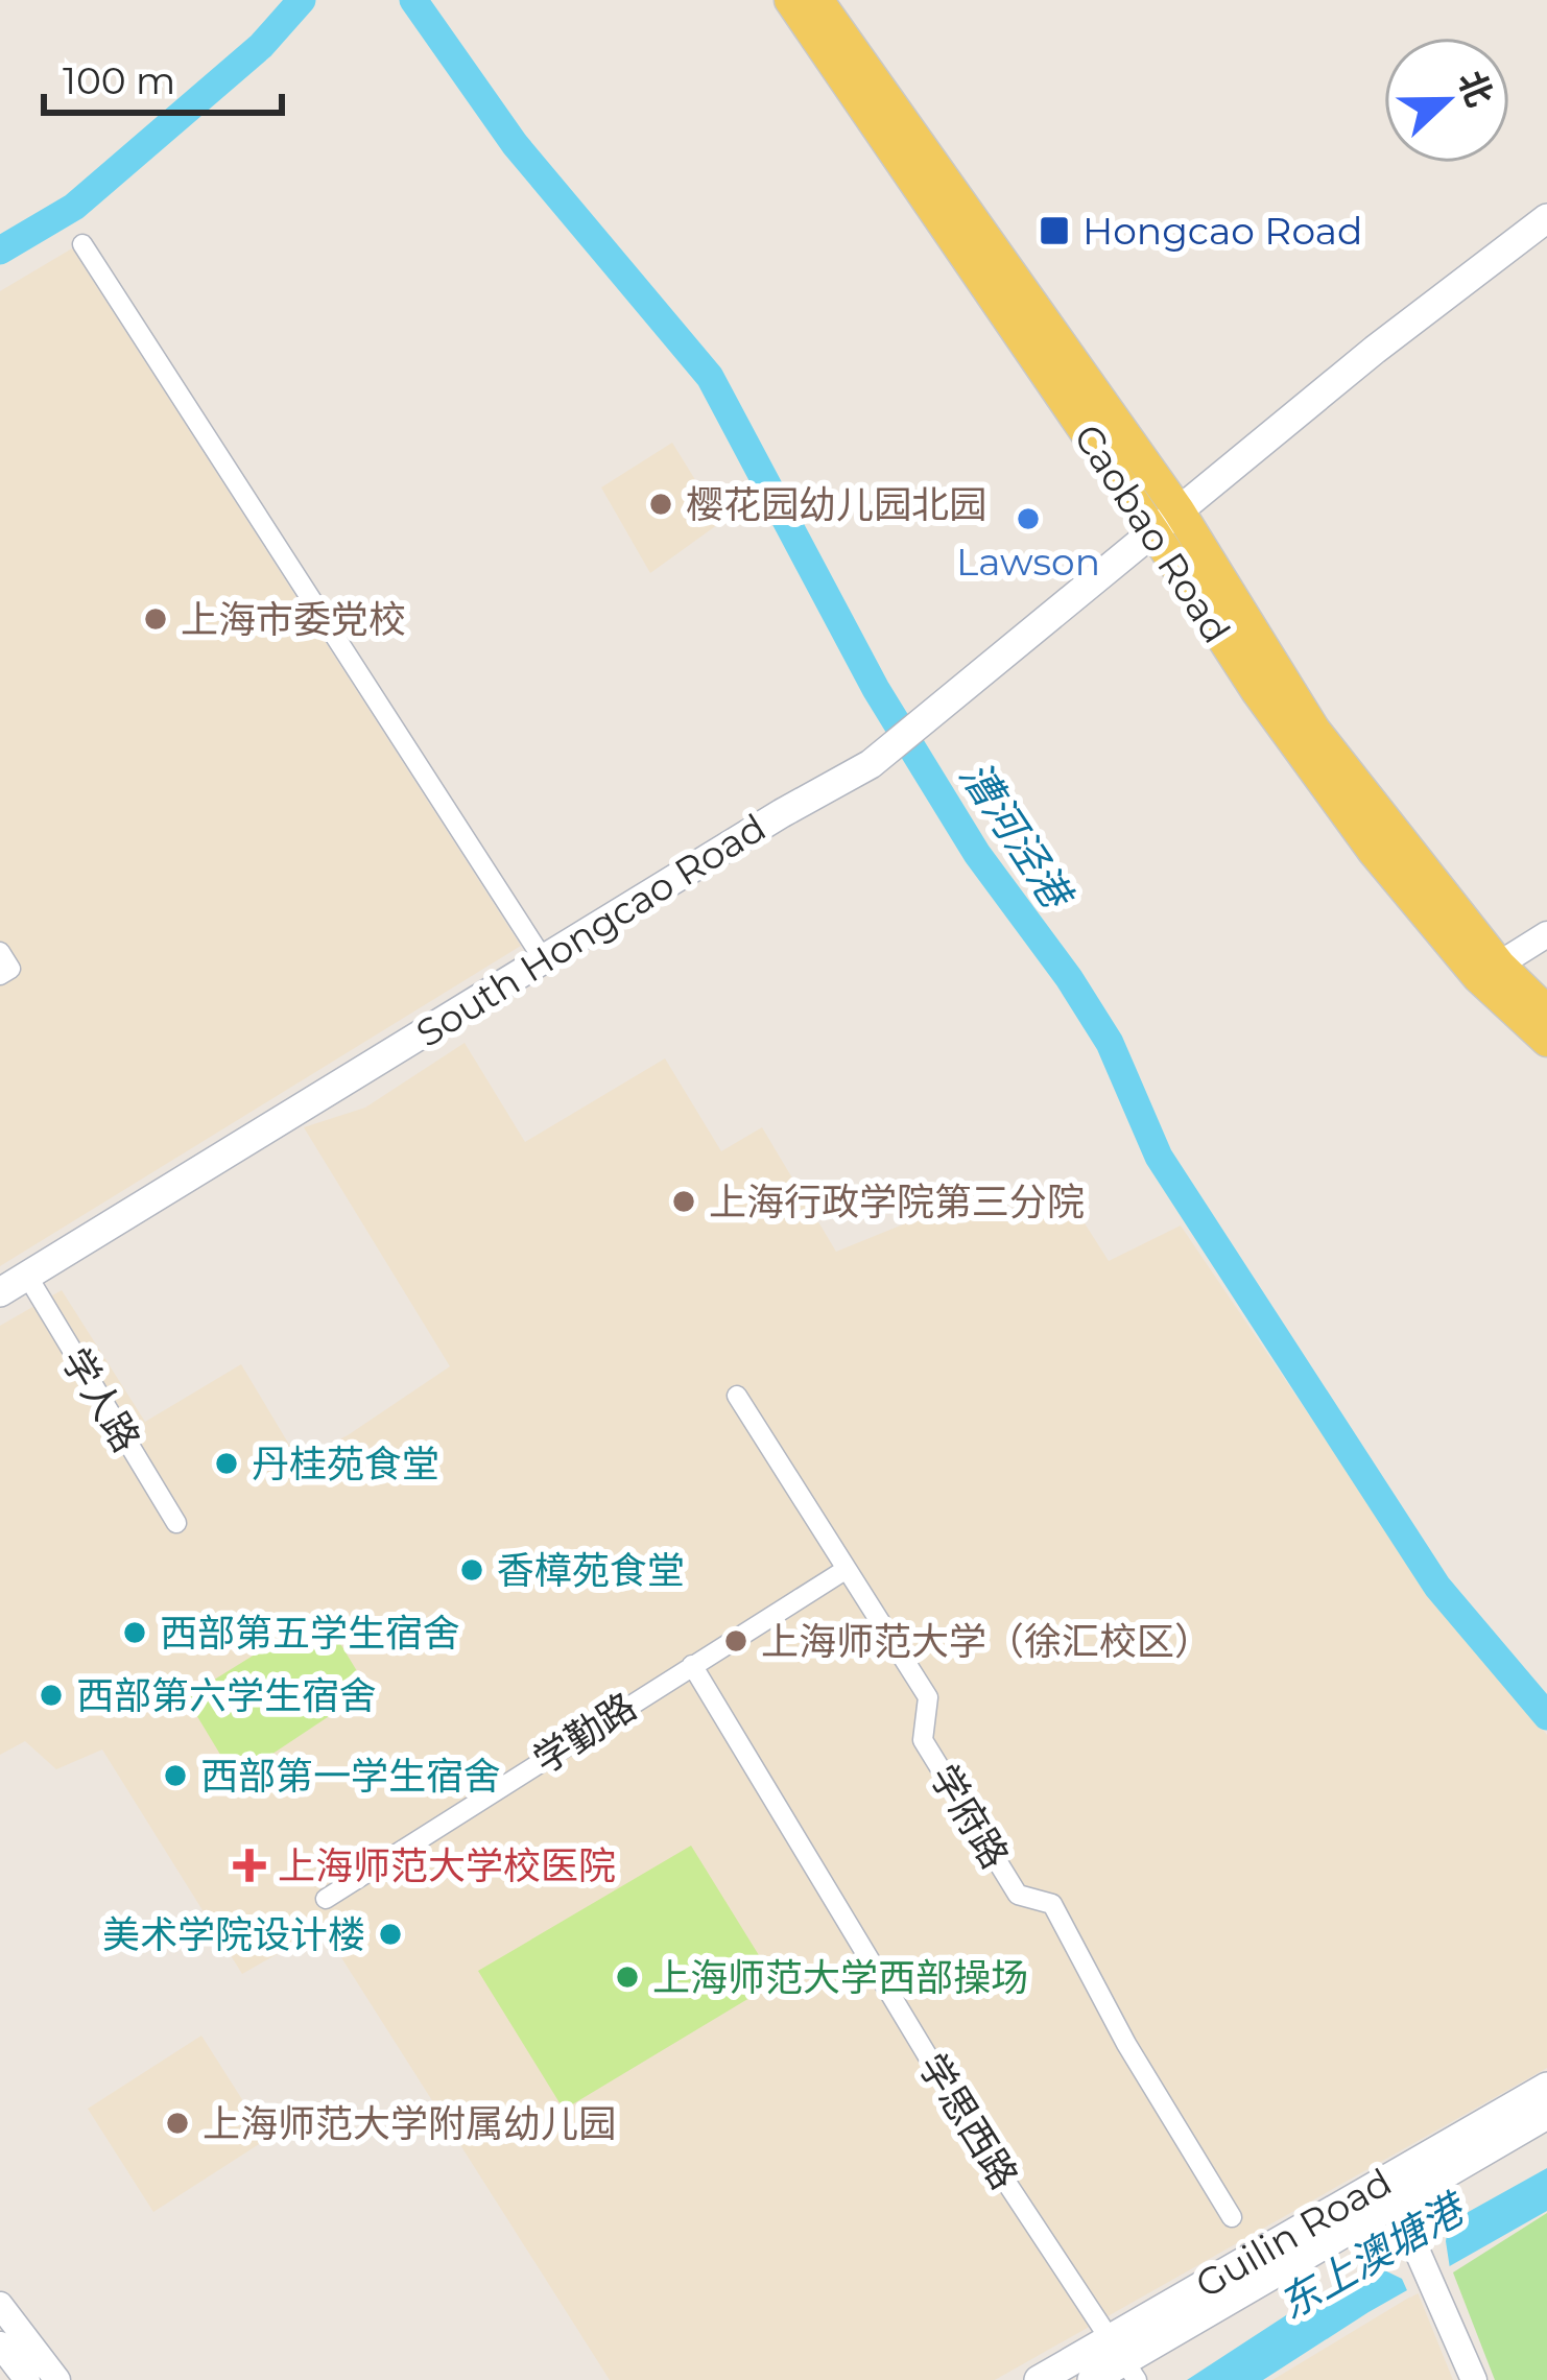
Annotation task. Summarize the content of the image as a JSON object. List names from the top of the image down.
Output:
{
  "streets": {
    "main road": ["Caobao Road", "South Hongcao Road", "Guilin Road"],
    "street": [
      "学人路",
      "学勤路",
      "学府路",
      "学思西路"
    ]
  },
  "crossings": [
    ["Caobao Road", "South Hongcao Road"],
    ["South Hongcao Road", "学人路"],
    ["学勤路", "学府路"],
    ["学勤路", "学思西路"],
    ["学思西路", "Guilin Road"]
  ],
  "water": ["漕河泾港", "东上澳塘港"],
  "places": {
    "transit": ["Hongcao Road"],
    "other": [
      "樱花园幼儿园北园",
      "Lawson",
      "上海市委党校",
      "上海行政学院第三分院",
      "丹桂苑食堂",
      "香樟苑食堂",
      "西部第五学生宿舍",
      "上海师范大学（徐汇校区）",
      "西部第六学生宿舍",
      "西部第一学生宿舍",
      "美术学院设计楼",
      "上海师范大学西部操场",
      "上海师范大学附属幼儿园"
    ],
    "health": ["上海师范大学校医院"]
  },
  "scale_bar": "100 m",
  "north": "right"
}
